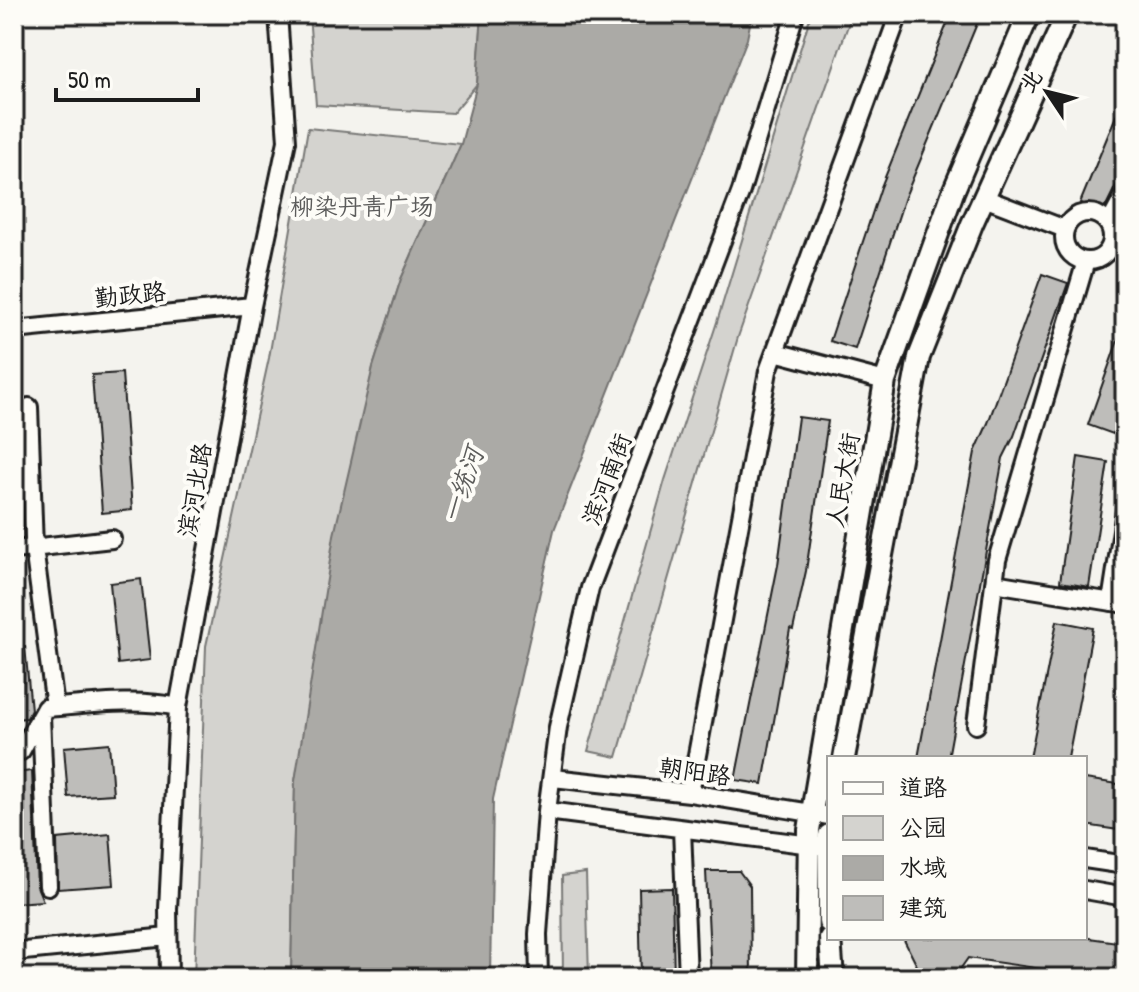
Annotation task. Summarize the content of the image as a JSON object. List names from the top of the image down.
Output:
{
  "streets": {
    "street": [
      "勤政路",
      "滨河南街",
      "人民大街",
      "滨河北路",
      "朝阳路"
    ]
  },
  "crossings": [
    ["勤政路", "滨河北路"],
    ["滨河南街", "朝阳路"],
    ["人民大街", "朝阳路"]
  ],
  "water": ["一统河"],
  "parks": ["柳染丹青广场"],
  "legend": [
    "道路",
    "公园",
    "水域",
    "建筑"
  ],
  "scale_bar": "50 m",
  "north": "top left"
}
